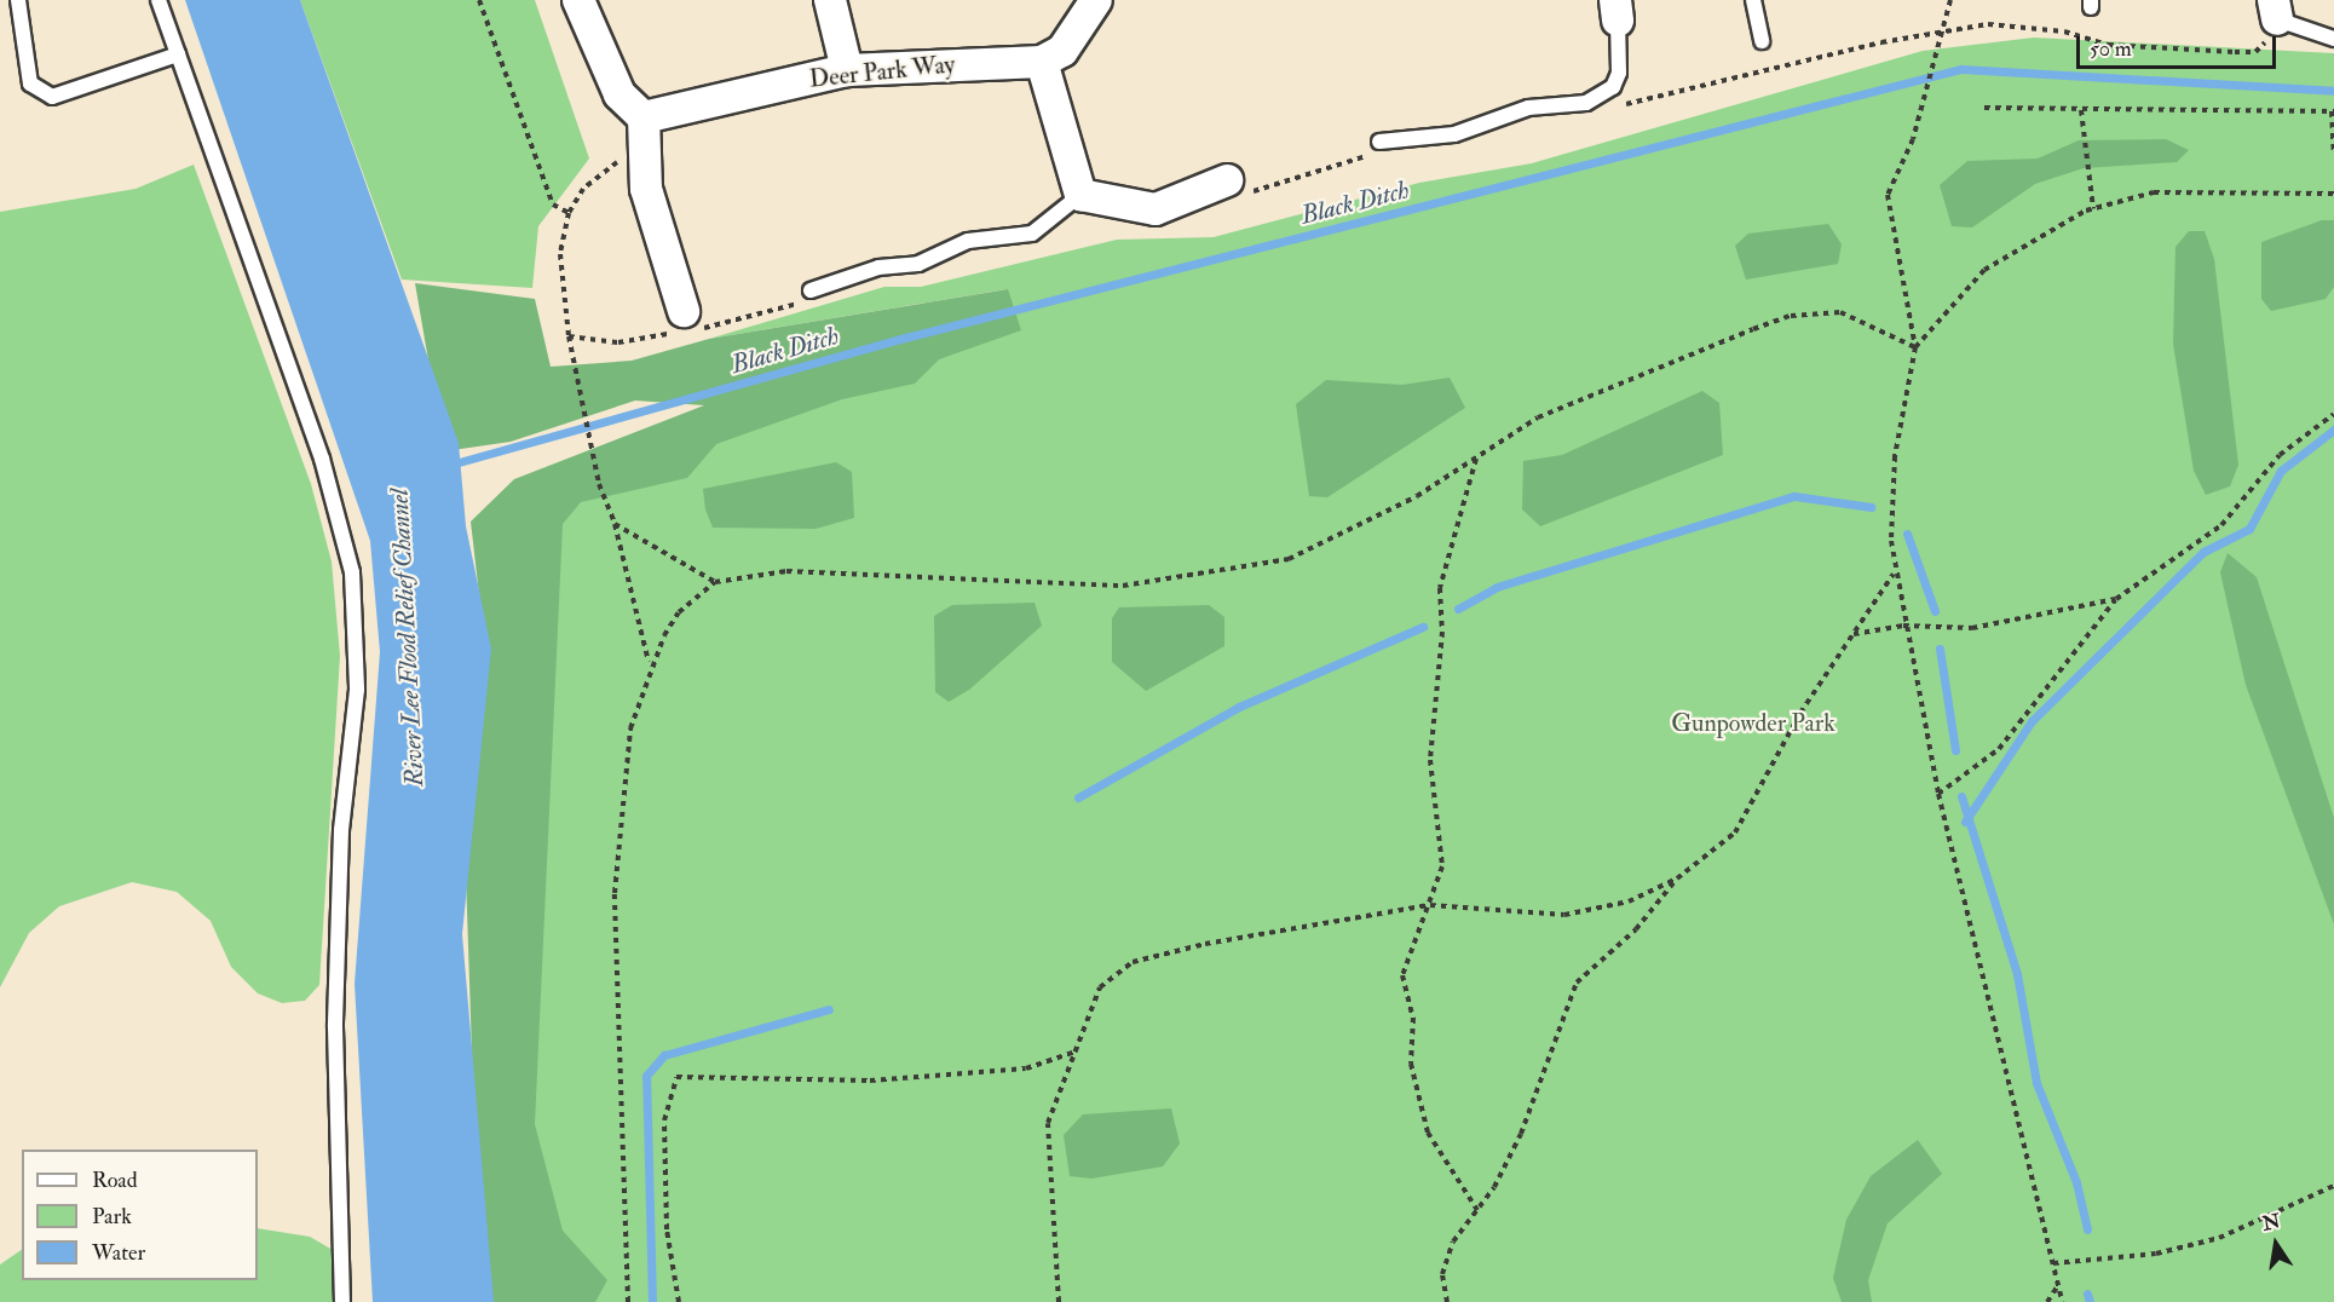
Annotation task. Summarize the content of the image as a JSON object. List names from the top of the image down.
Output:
{
  "streets": {
    "street": ["Deer Park Way"]
  },
  "water": ["Black Ditch", "River Lee Flood Relief Channel"],
  "parks": ["Gunpowder Park"],
  "legend": ["Road", "Park", "Water"],
  "scale_bar": "50 m",
  "north": "top"
}
